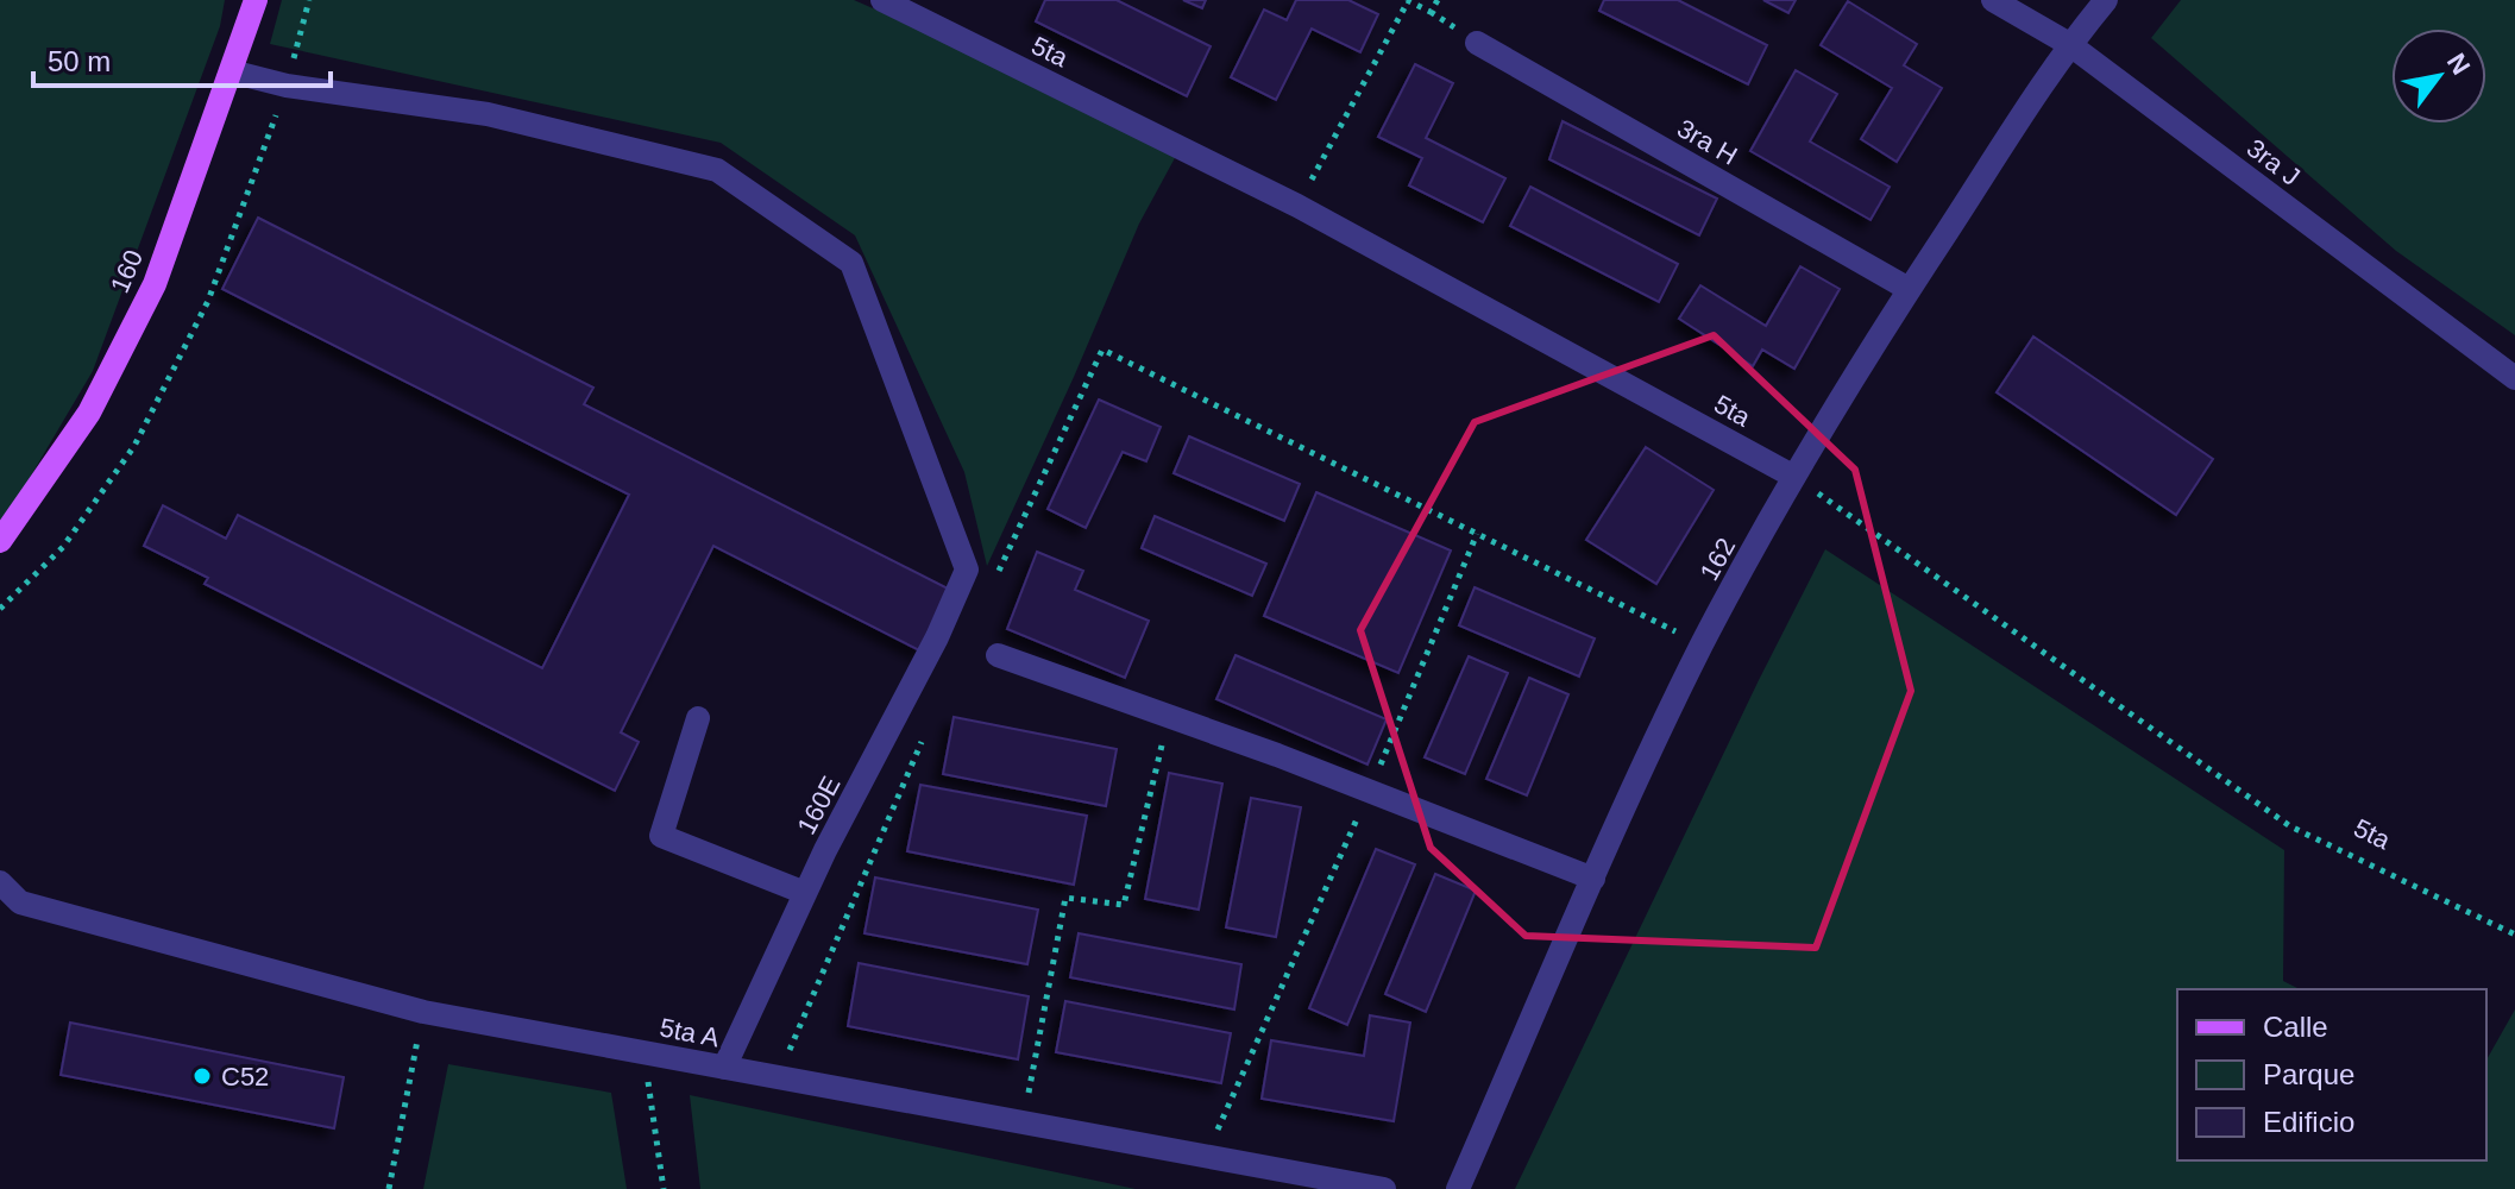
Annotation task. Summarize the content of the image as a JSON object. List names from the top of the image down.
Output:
{
  "streets": {
    "main road": ["160"],
    "street": [
      "5ta",
      "3ra H",
      "3ra J",
      "162",
      "160E",
      "5ta A"
    ]
  },
  "crossings": [
    ["5ta", "162"],
    ["3ra H", "162"],
    ["3ra J", "162"],
    ["160E", "5ta A"]
  ],
  "places": ["C52"],
  "legend": ["Calle", "Parque", "Edificio"],
  "scale_bar": "50 m",
  "north": "top right"
}
